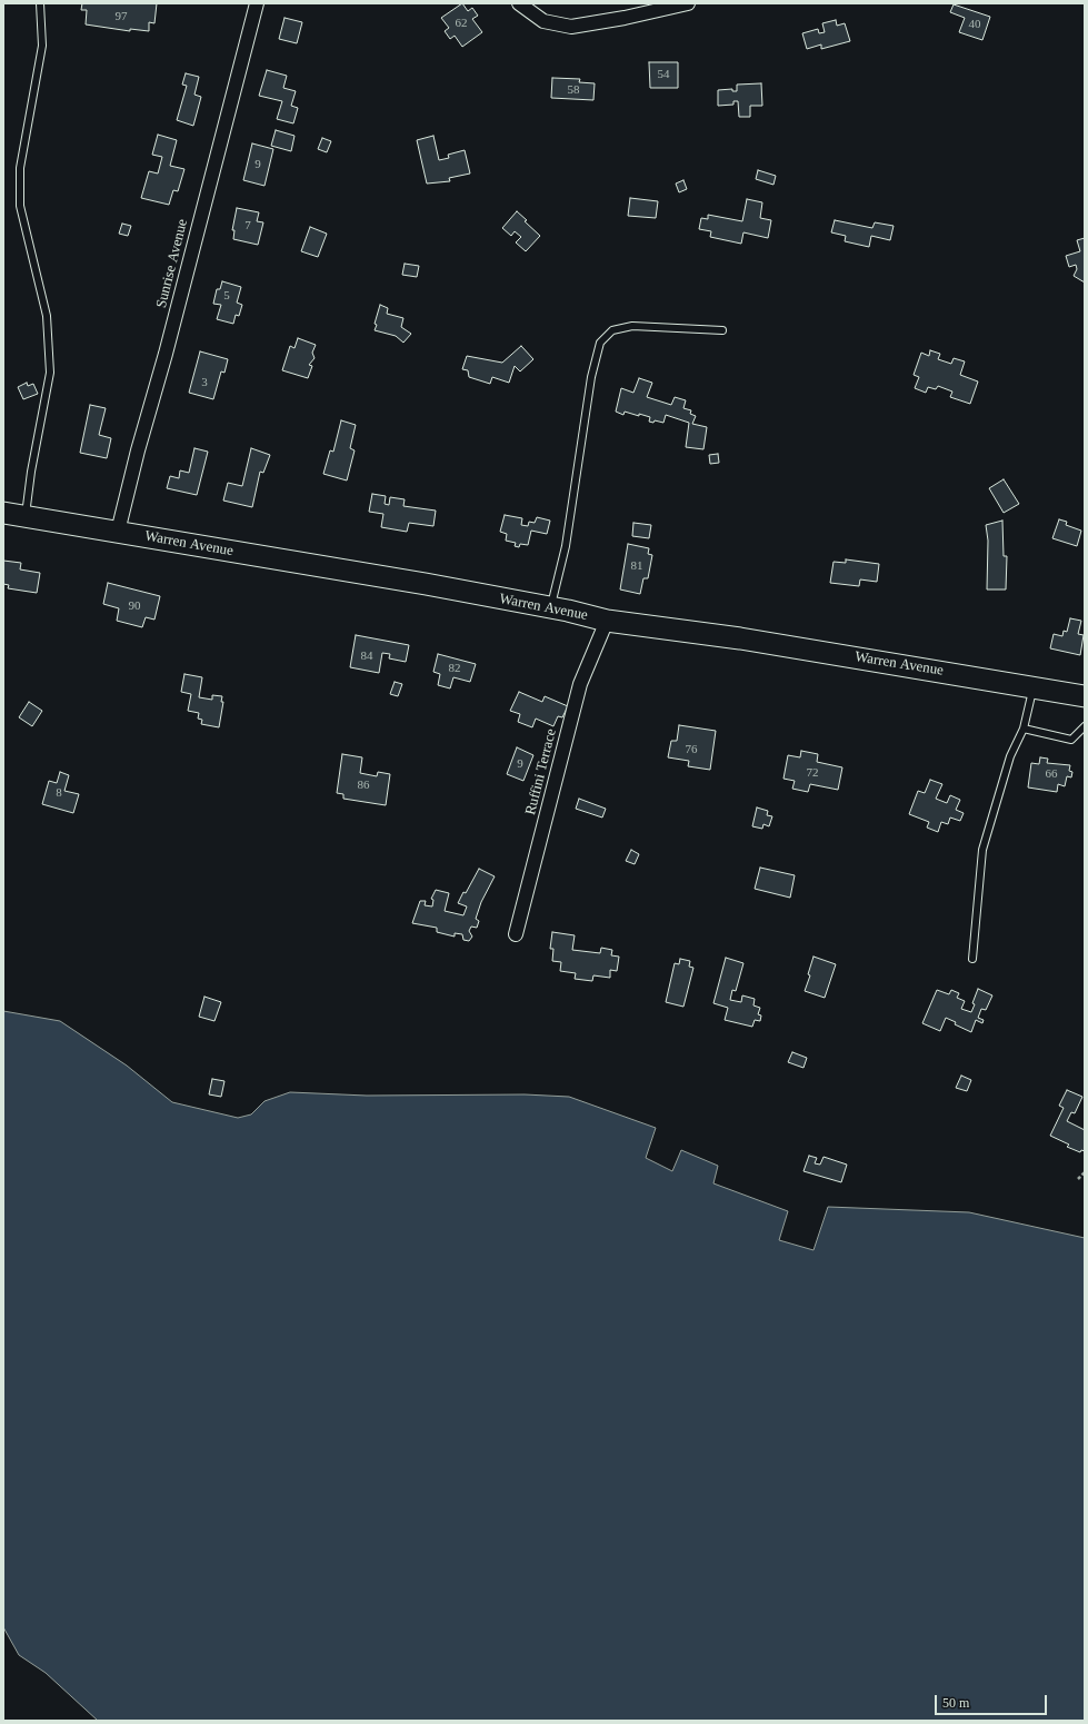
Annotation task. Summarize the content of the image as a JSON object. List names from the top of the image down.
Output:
{
  "streets": {
    "main road": ["Warren Avenue"],
    "street": ["Sunrise Avenue", "Ruffini Terrace"]
  },
  "crossings": [
    ["Sunrise Avenue", "Warren Avenue"],
    ["Warren Avenue", "Ruffini Terrace"]
  ],
  "house_numbers": [
    "97",
    "62",
    "40",
    "54",
    "58",
    "9",
    "7",
    "5",
    "3",
    "81",
    "90",
    "84",
    "82",
    "76",
    "9",
    "72",
    "66",
    "86",
    "8"
  ],
  "scale_bar": "50 m"
}
